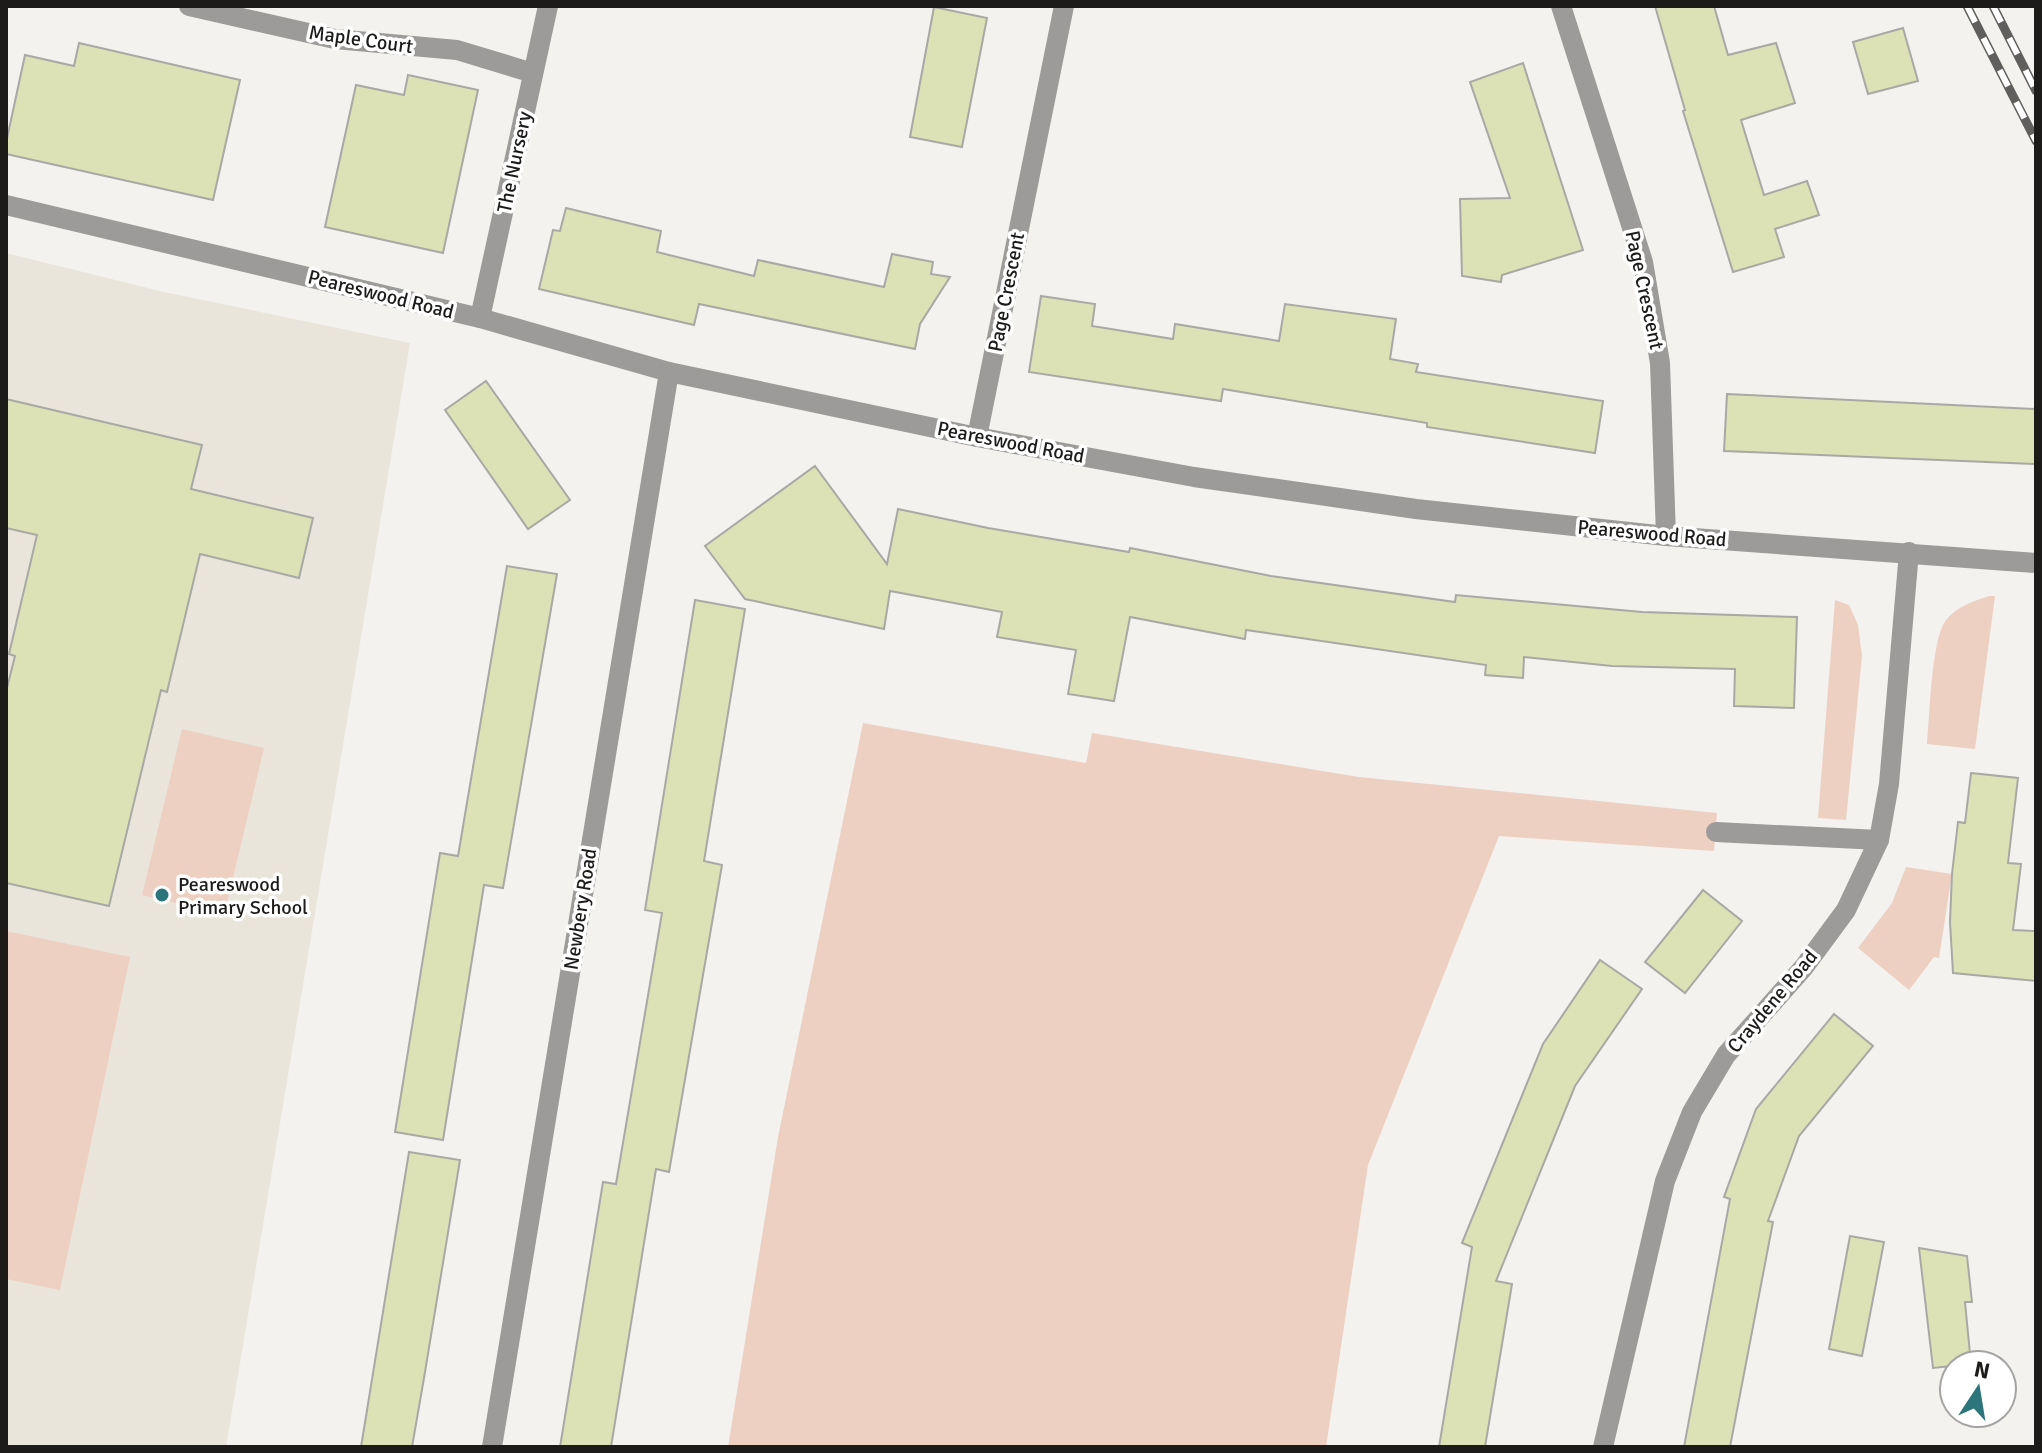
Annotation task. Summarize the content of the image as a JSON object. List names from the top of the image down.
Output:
{
  "streets": {
    "street": [
      "Maple Court",
      "The Nursery",
      "Page Crescent",
      "Peareswood Road",
      "Newbery Road",
      "Craydene Road"
    ]
  },
  "crossings": [
    ["Maple Court", "The Nursery"],
    ["The Nursery", "Peareswood Road"],
    ["Page Crescent", "Peareswood Road"],
    ["Peareswood Road", "Newbery Road"],
    ["Peareswood Road", "Craydene Road"]
  ],
  "places": ["Peareswood Primary School"],
  "north": "top"
}
